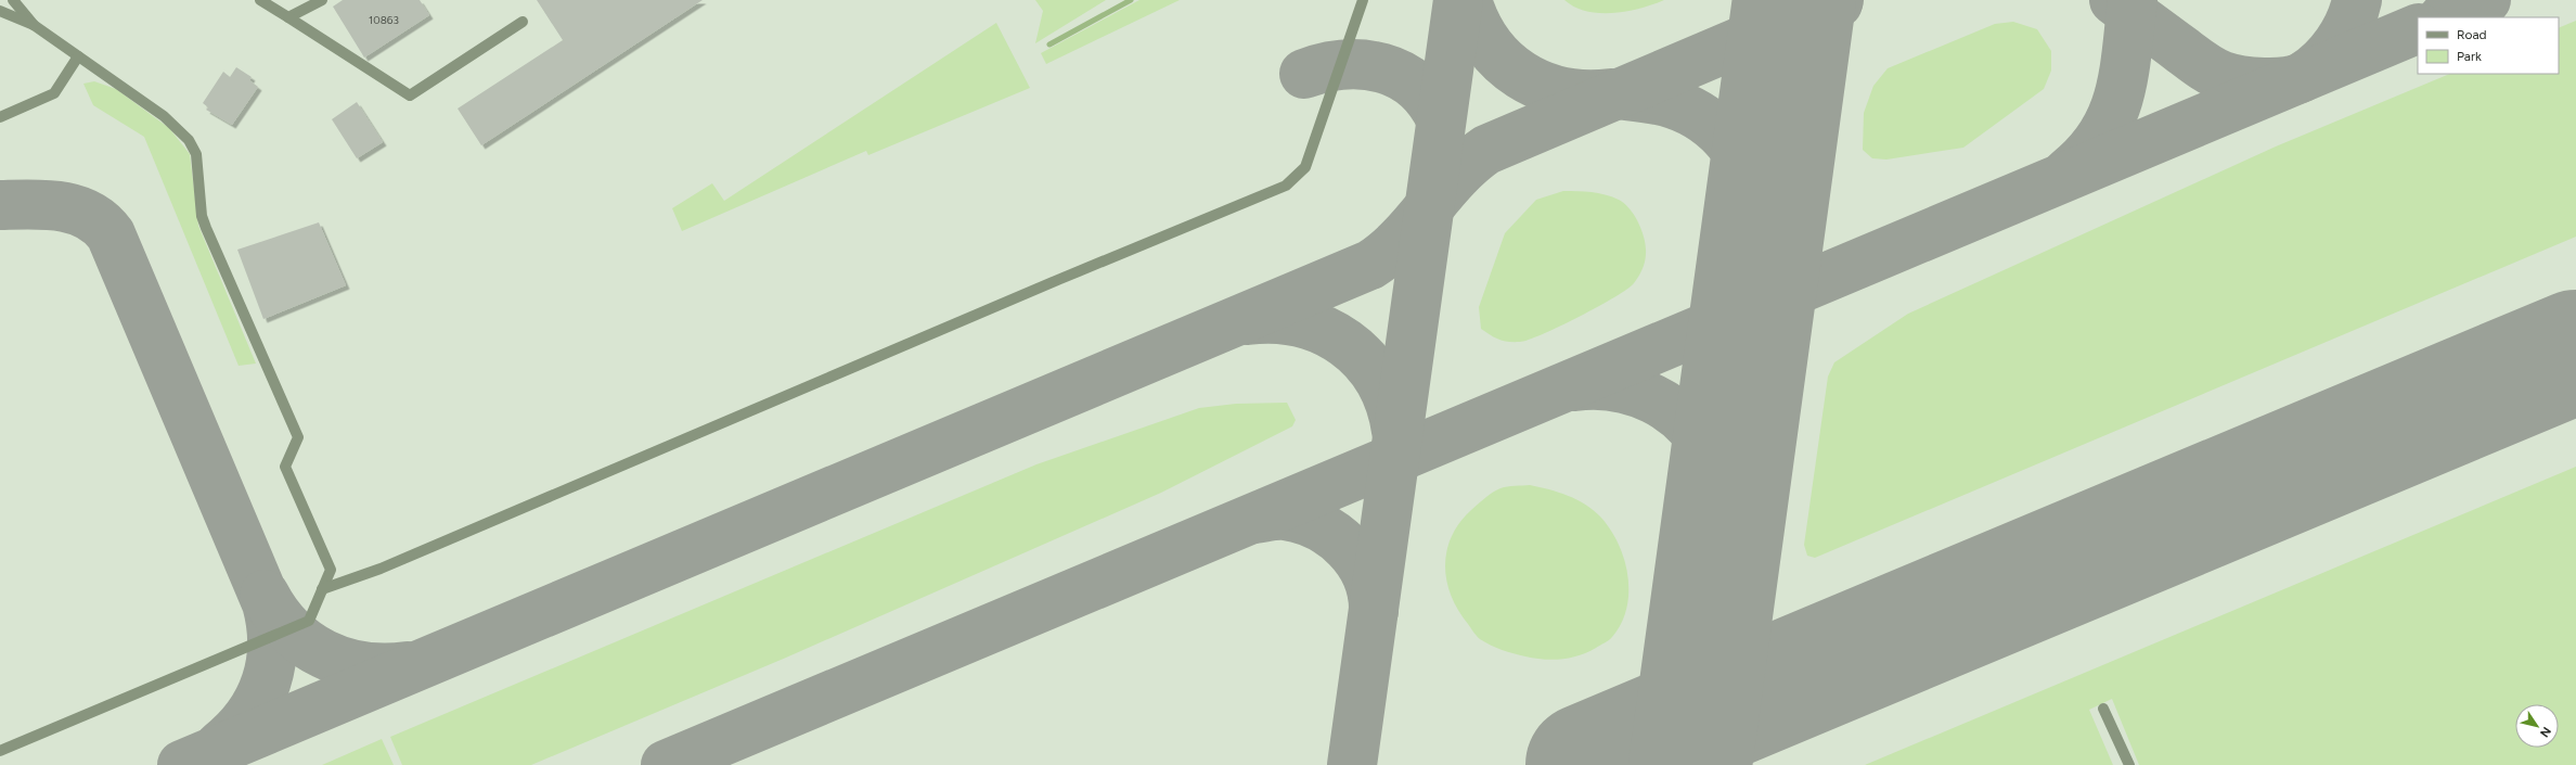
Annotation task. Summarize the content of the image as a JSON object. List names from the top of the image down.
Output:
{
  "house_numbers": ["10863"],
  "legend": ["Road", "Park"],
  "north": "bottom right"
}
